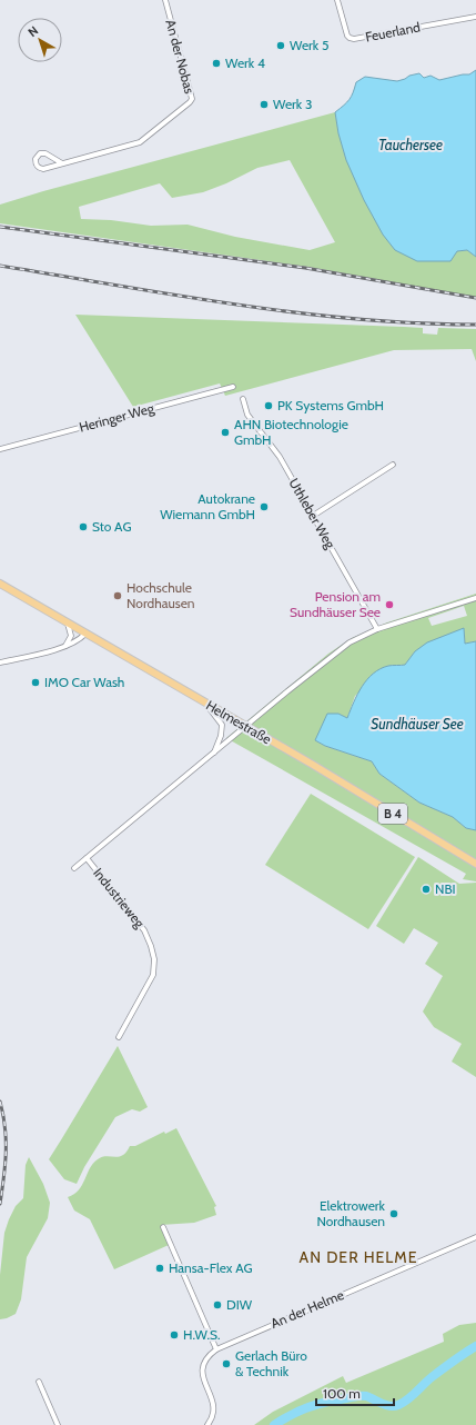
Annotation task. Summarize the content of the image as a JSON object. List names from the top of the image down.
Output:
{
  "streets": {
    "main road": ["Helmestraße", "B 4"],
    "street": [
      "Feuerland",
      "An der Nobas",
      "Heringer Weg",
      "Uthleber Weg",
      "Industrieweg",
      "An der Helme"
    ]
  },
  "crossings": [
    ["Helmestraße", "Industrieweg"]
  ],
  "districts": ["AN DER HELME"],
  "water": ["Tauchersee", "Sundhäuser See"],
  "places": [
    "Werk 5",
    "Werk 4",
    "Werk 3",
    "PK Systems GmbH",
    "AHN Biotechnologie GmbH",
    "Autokrane Wiemann GmbH",
    "Sto AG",
    "Hochschule Nordhausen",
    "Pension am Sundhäuser See",
    "IMO Car Wash",
    "NBI",
    "Elektrowerk Nordhausen",
    "Hansa-Flex AG",
    "DIW",
    "H.W.S.",
    "Gerlach Büro & Technik"
  ],
  "scale_bar": "100 m",
  "north": "top left"
}
